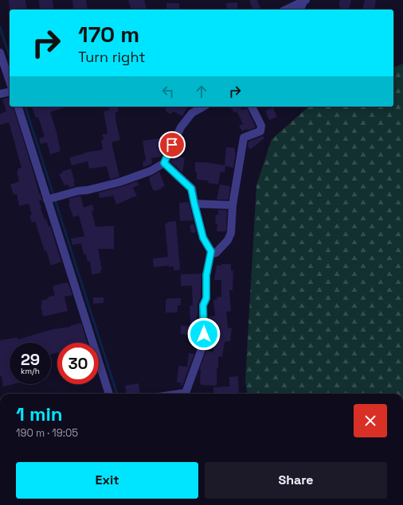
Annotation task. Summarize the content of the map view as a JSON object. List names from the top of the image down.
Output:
{
  "page": {
    "turn": ["170 m", "Turn right"],
    "speed": "29 km/h",
    "limit": "30",
    "heading": ["1 min", "190 m · 19:05"],
    "buttons": ["Exit", "Share"]
  }
}
